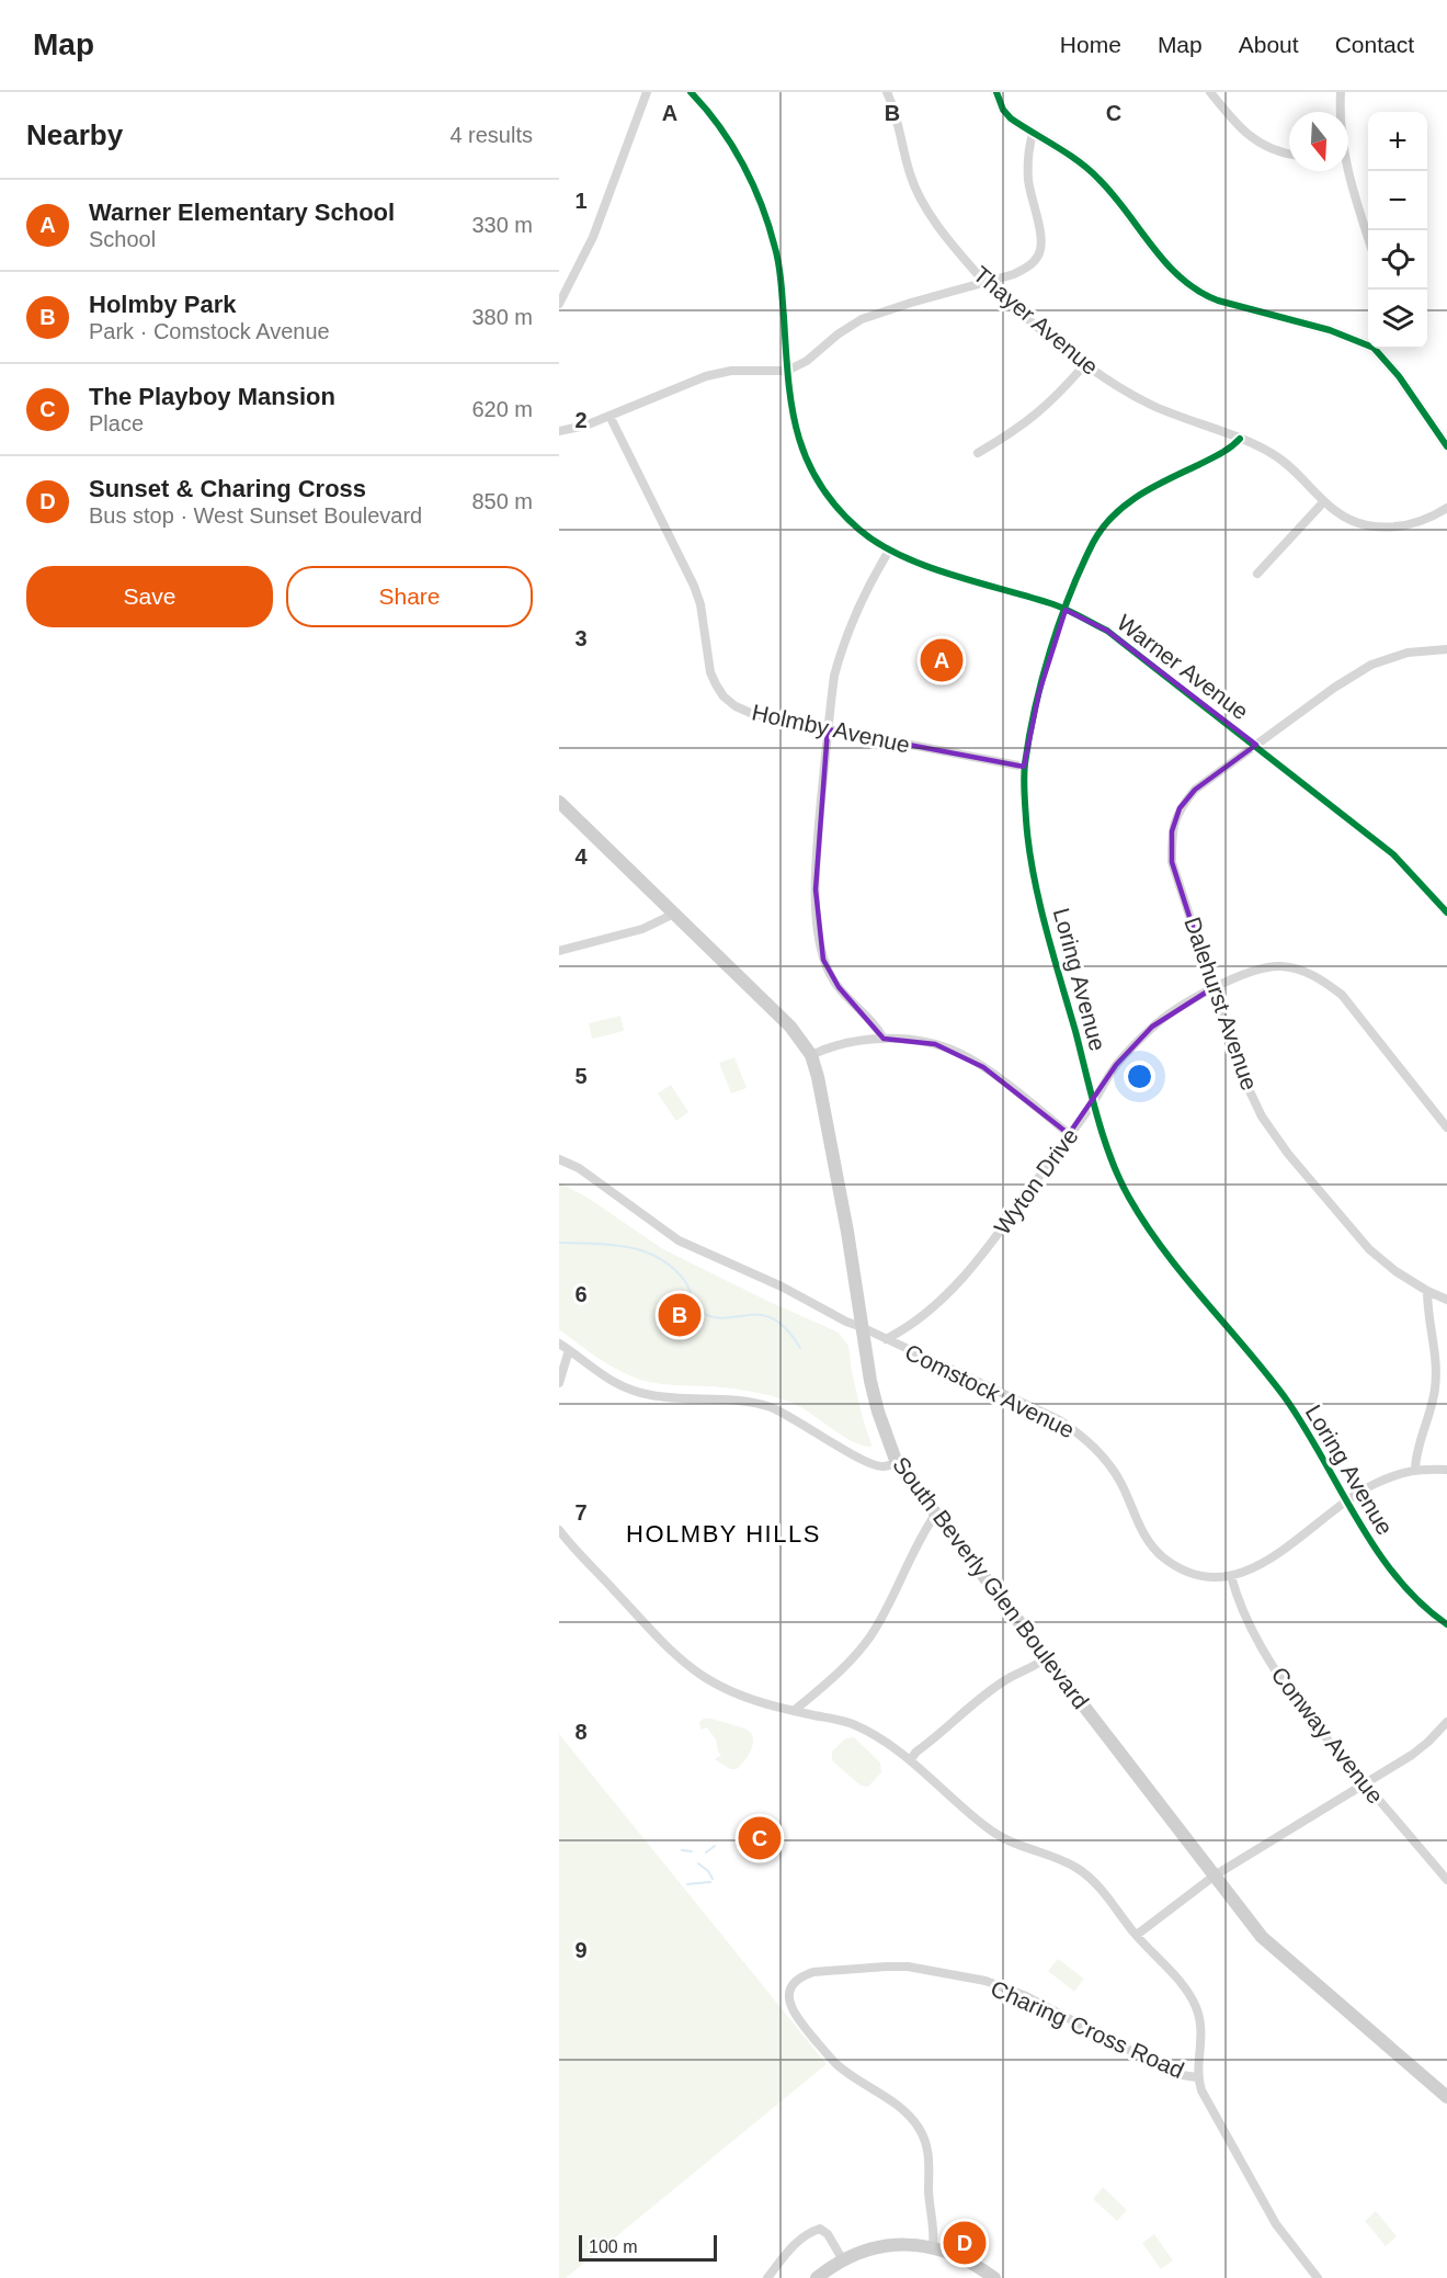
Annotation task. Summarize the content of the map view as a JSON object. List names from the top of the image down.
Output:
{
  "streets": {
    "main road": ["South Beverly Glen Boulevard"],
    "street": [
      "Thayer Avenue",
      "Warner Avenue",
      "Holmby Avenue",
      "Loring Avenue",
      "Dalehurst Avenue",
      "Wyton Drive",
      "Comstock Avenue",
      "Conway Avenue",
      "Charing Cross Road"
    ]
  },
  "crossings": [
    ["Thayer Avenue", "Loring Avenue"],
    ["Warner Avenue", "Loring Avenue"],
    ["Warner Avenue", "Dalehurst Avenue"],
    ["Holmby Avenue", "Loring Avenue"],
    ["Loring Avenue", "Wyton Drive"],
    ["Loring Avenue", "Comstock Avenue"],
    ["Dalehurst Avenue", "Wyton Drive"],
    ["Wyton Drive", "Comstock Avenue"],
    ["Comstock Avenue", "South Beverly Glen Boulevard"],
    ["Comstock Avenue", "Conway Avenue"]
  ],
  "districts": ["HOLMBY HILLS"],
  "scale_bar": "100 m",
  "north": "bottom",
  "page": {
    "header": "Map",
    "nav": [
      "Home",
      "Map",
      "About",
      "Contact"
    ],
    "heading": ["Nearby", "4 results"],
    "map_buttons": ["+", "−"],
    "list": [
      {
        "mark": "A",
        "name": "Warner Elementary School",
        "note": "School",
        "value": "330 m"
      },
      {
        "mark": "B",
        "name": "Holmby Park",
        "note": "Park · Comstock Avenue",
        "value": "380 m"
      },
      {
        "mark": "C",
        "name": "The Playboy Mansion",
        "note": "Place",
        "value": "620 m"
      },
      {
        "mark": "D",
        "name": "Sunset & Charing Cross",
        "note": "Bus stop · West Sunset Boulevard",
        "value": "850 m"
      }
    ],
    "buttons": ["Save", "Share"],
    "pins": [
      "A",
      "B",
      "C",
      "D"
    ],
    "scale": "100 m"
  },
  "grid": {
    "columns": ["A", "B", "C"],
    "rows": [
      "1",
      "2",
      "3",
      "4",
      "5",
      "6",
      "7",
      "8",
      "9"
    ]
  }
}
